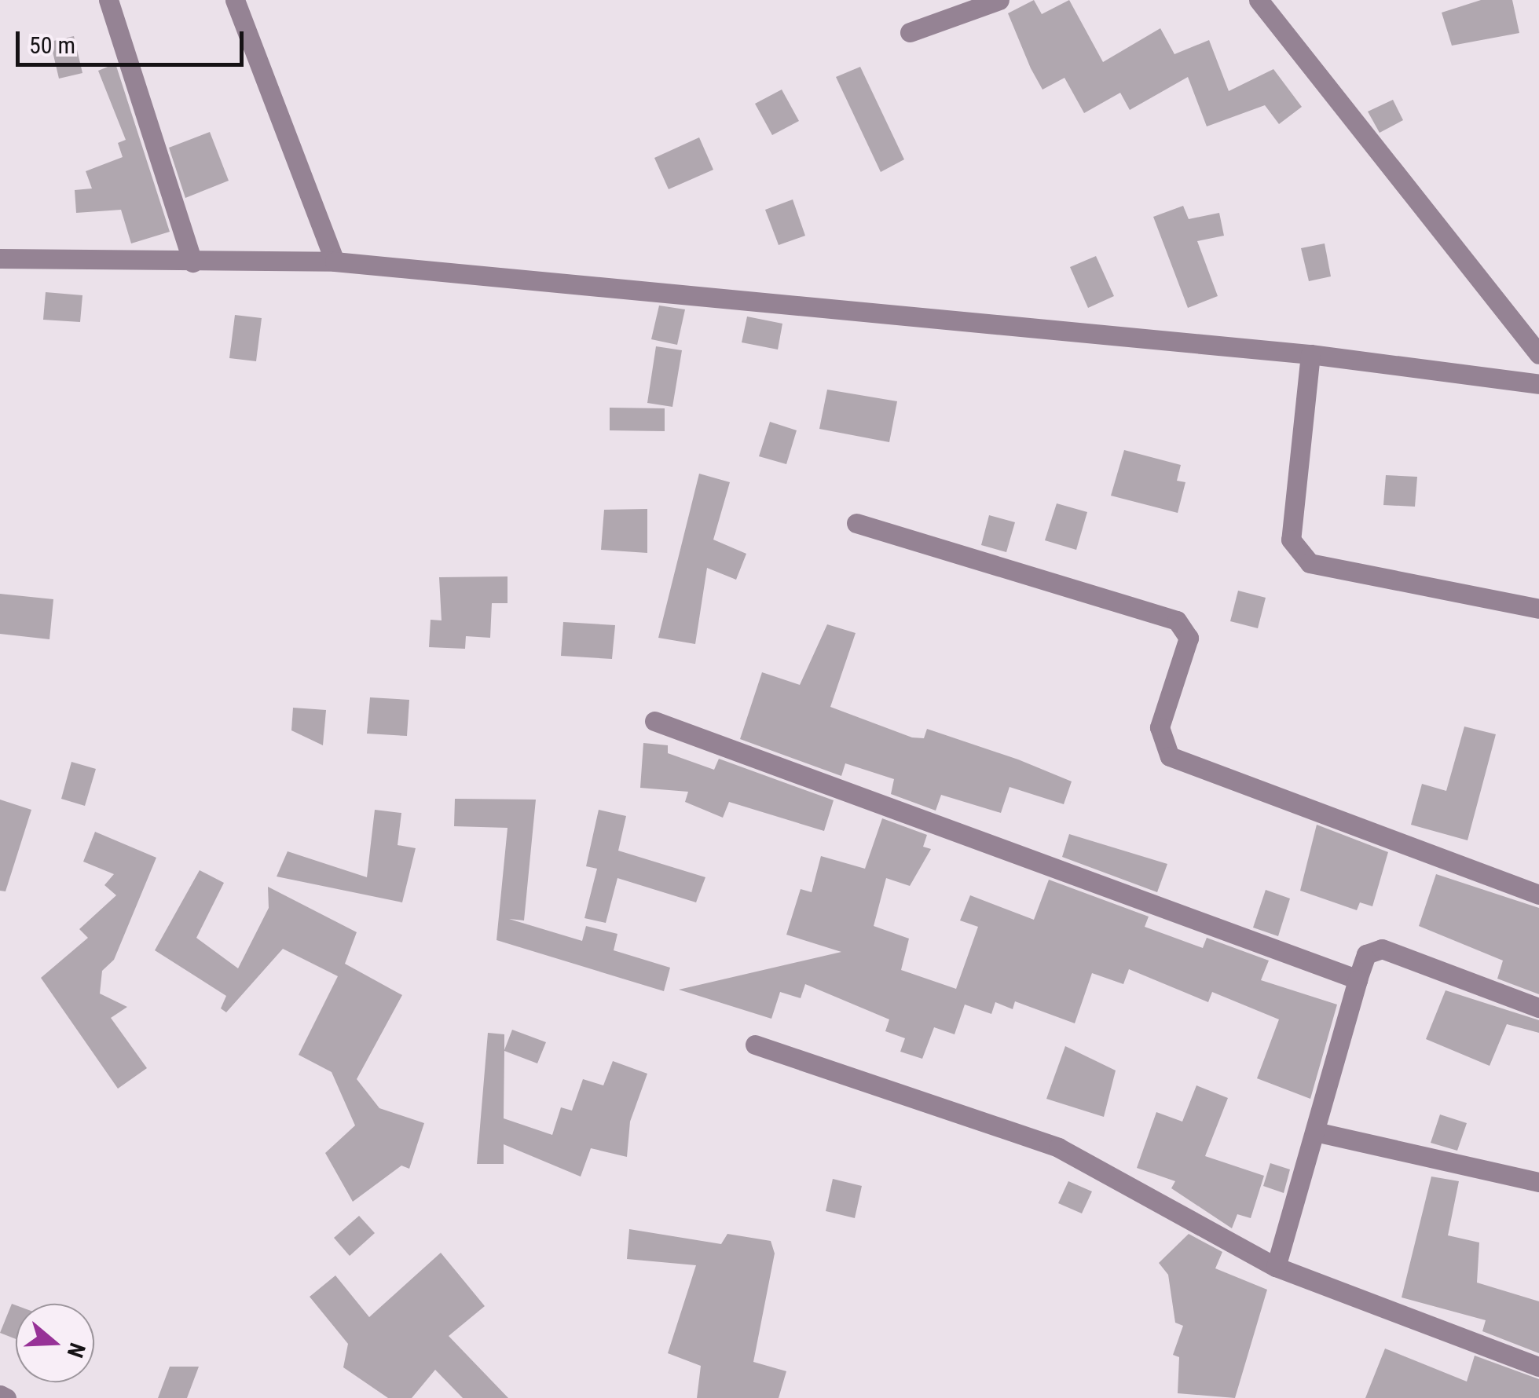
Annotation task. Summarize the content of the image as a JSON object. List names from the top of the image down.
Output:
{
  "scale_bar": "50 m",
  "north": "right"
}
